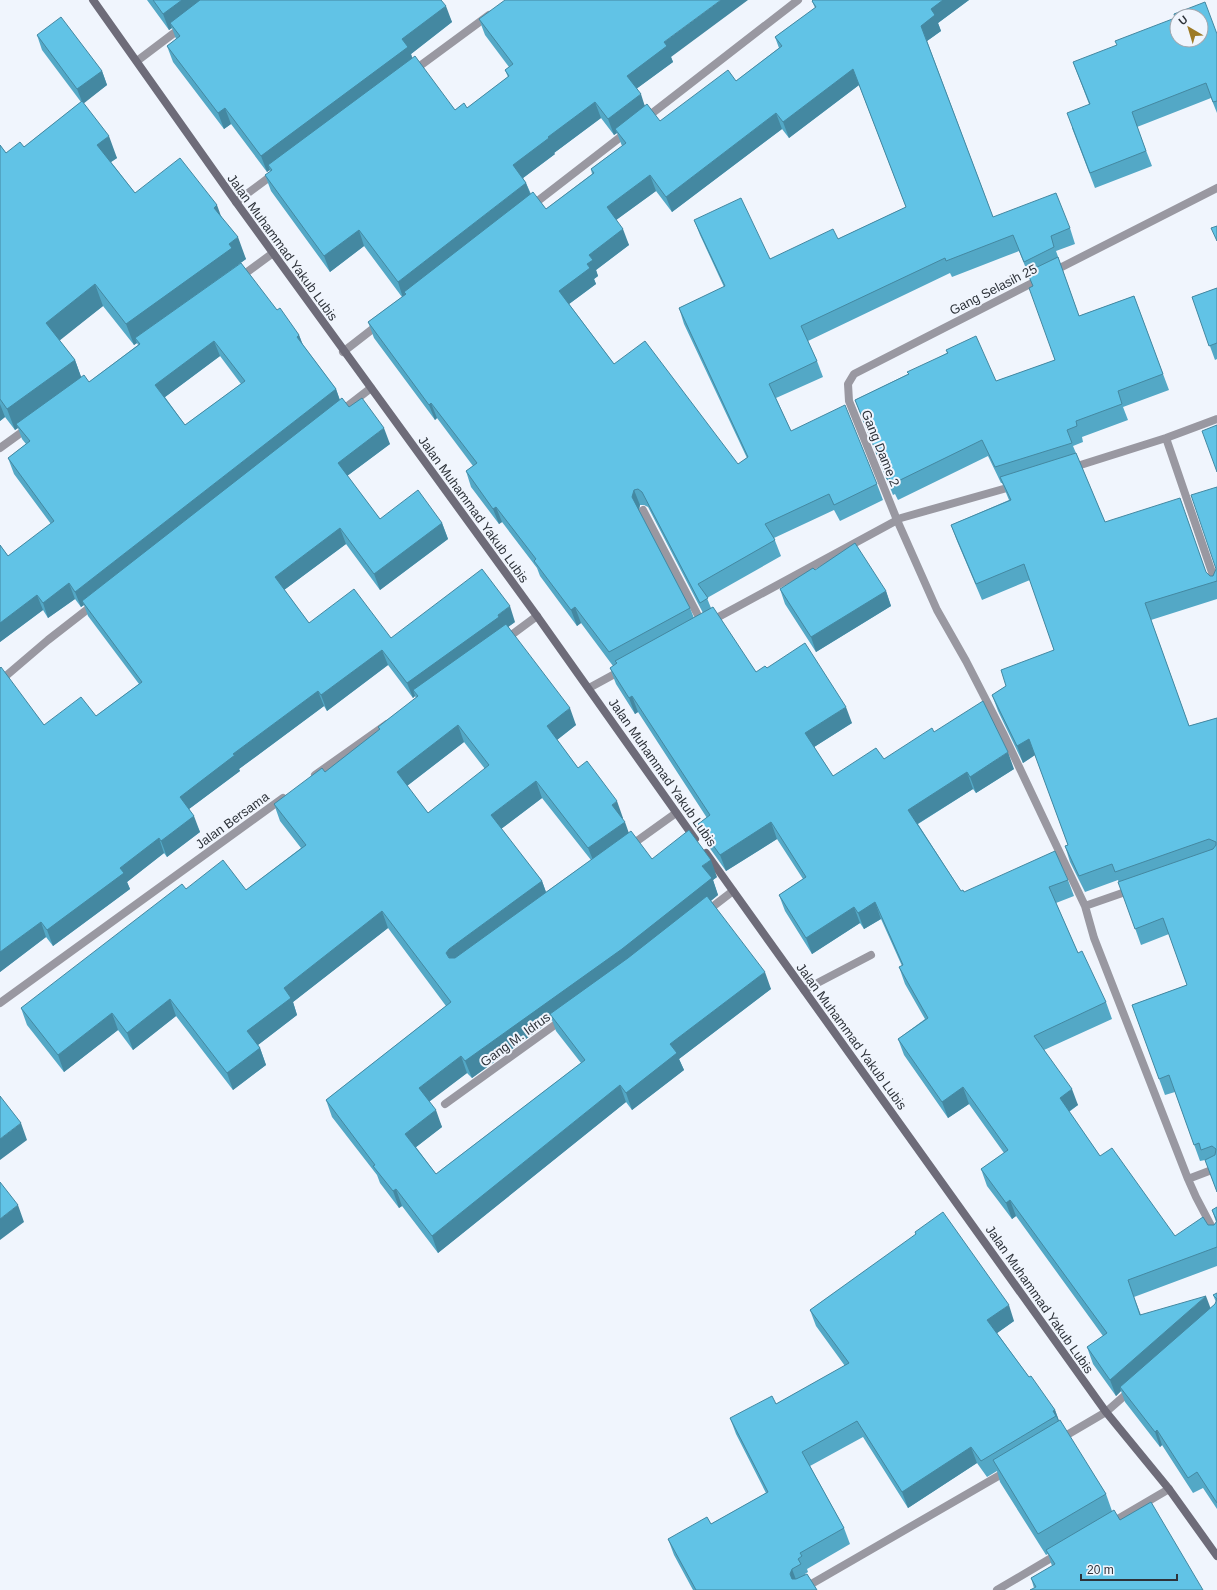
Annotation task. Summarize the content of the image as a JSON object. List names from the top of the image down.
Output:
{
  "streets": {
    "main road": ["Jalan Muhammad Yakub Lubis"],
    "street": [
      "Gang Selasih 25",
      "Gang Dame 2",
      "Jalan Bersama",
      "Gang M. Idrus"
    ]
  },
  "crossings": [
    ["Gang Selasih 25", "Gang Dame 2"]
  ],
  "scale_bar": "20 m",
  "north": "top left"
}
